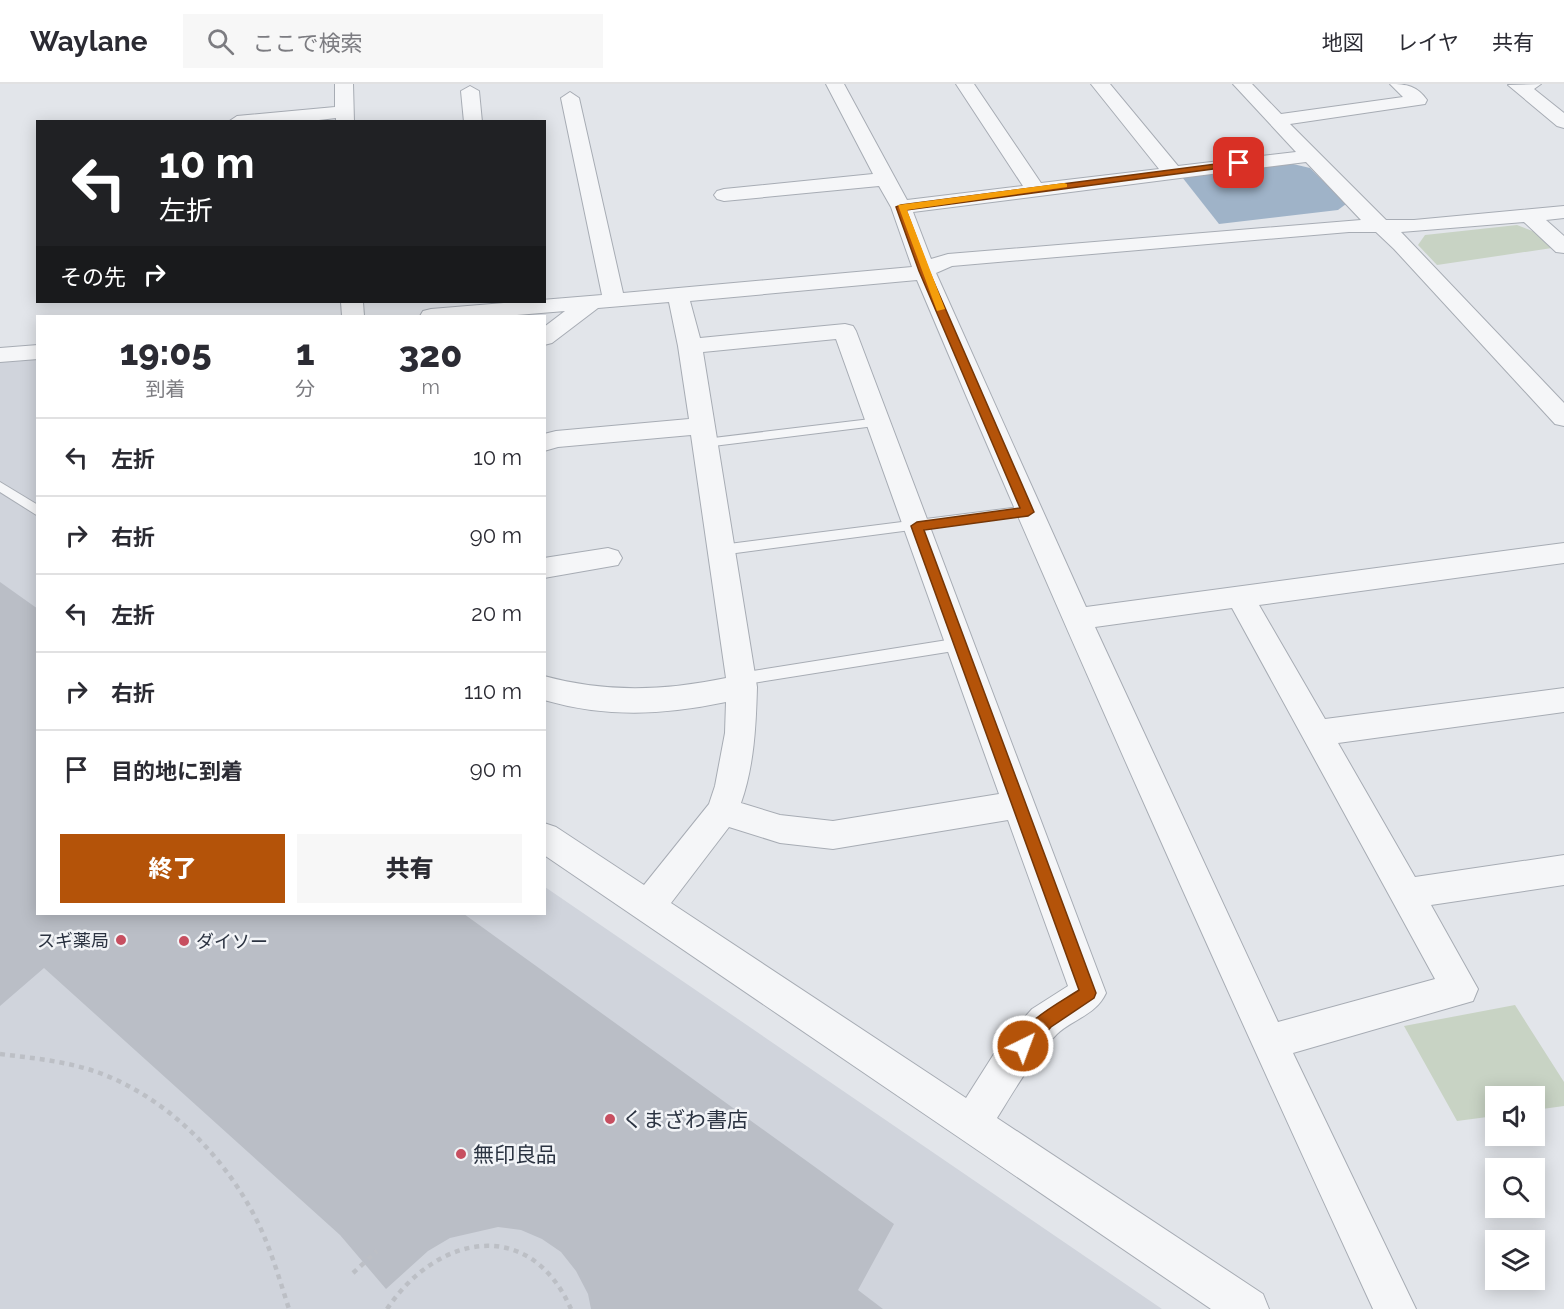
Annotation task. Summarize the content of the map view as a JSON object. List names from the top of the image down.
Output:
{
  "places": [
    "スギ薬局",
    "ダイソー",
    "くまざわ書店",
    "無印良品"
  ],
  "page": {
    "header": "Waylane",
    "search": "ここで検索",
    "nav": ["地図", "レイヤ", "共有"],
    "turn": ["10 m", "左折"],
    "then": "その先",
    "eta": [
      "19:05",
      "到着",
      "1",
      "分",
      "320",
      "m"
    ],
    "list": [
      {
        "name": "左折",
        "value": "10 m"
      },
      {
        "name": "右折",
        "value": "90 m"
      },
      {
        "name": "左折",
        "value": "20 m"
      },
      {
        "name": "右折",
        "value": "110 m"
      },
      {
        "name": "目的地に到着",
        "value": "90 m"
      }
    ],
    "buttons": ["終了", "共有"]
  }
}
